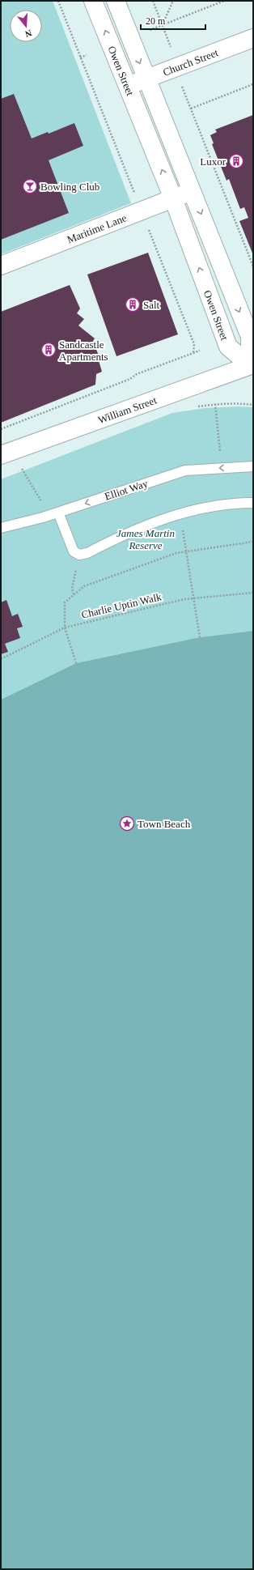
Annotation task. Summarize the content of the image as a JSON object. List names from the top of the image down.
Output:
{
  "streets": {
    "street": [
      "Church Street",
      "Owen Street",
      "Maritime Lane",
      "William Street"
    ],
    "lane": ["Elliot Way"],
    "path": ["Charlie Uptin Walk"]
  },
  "crossings": [
    ["Church Street", "Owen Street"],
    ["Owen Street", "Maritime Lane"],
    ["Owen Street", "William Street"]
  ],
  "one_way": ["Elliot Way"],
  "parks": ["James Martin Reserve"],
  "places": {
    "building": ["Luxor", "Salt", "Sandcastle Apartments"],
    "bar": ["Bowling Club"],
    "place": ["Town Beach"]
  },
  "scale_bar": "20 m",
  "north": "bottom"
}
